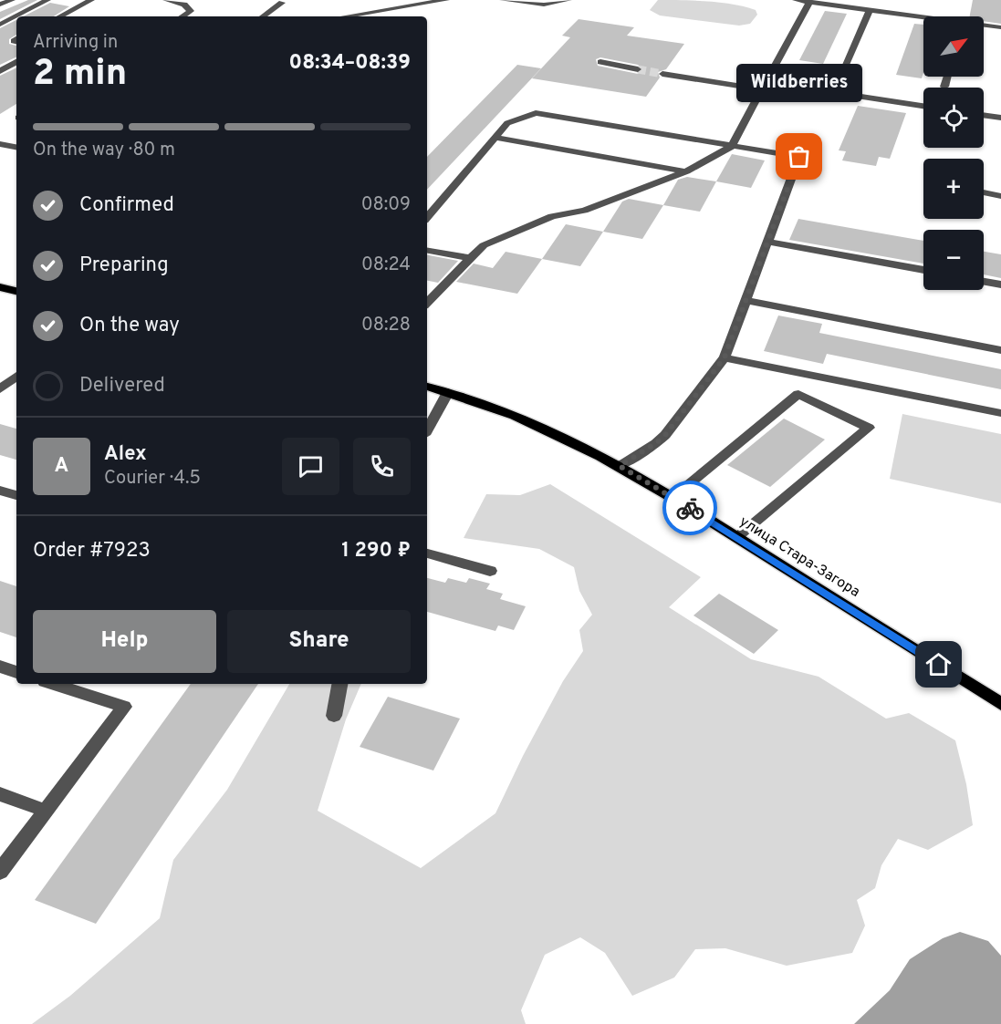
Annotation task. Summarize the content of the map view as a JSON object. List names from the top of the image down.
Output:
{
  "streets": {
    "main road": ["улица Стара-Загора"]
  },
  "places": ["Wildberries"],
  "north": "top right",
  "page": {
    "map_buttons": ["+", "−"],
    "heading": ["2 min", "Arriving in", "08:34–08:39"],
    "panel": [
      "Alex",
      "Courier · 4.5",
      "Order #7923",
      "1 290 ₽"
    ],
    "bubble": "Wildberries",
    "bar": "On the way · 80 m",
    "list": [
      ["Confirmed", "08:09"],
      ["Preparing", "08:24"],
      ["On the way", "08:28"],
      "Delivered"
    ],
    "round": "A",
    "buttons": ["Help", "Share"]
  }
}
